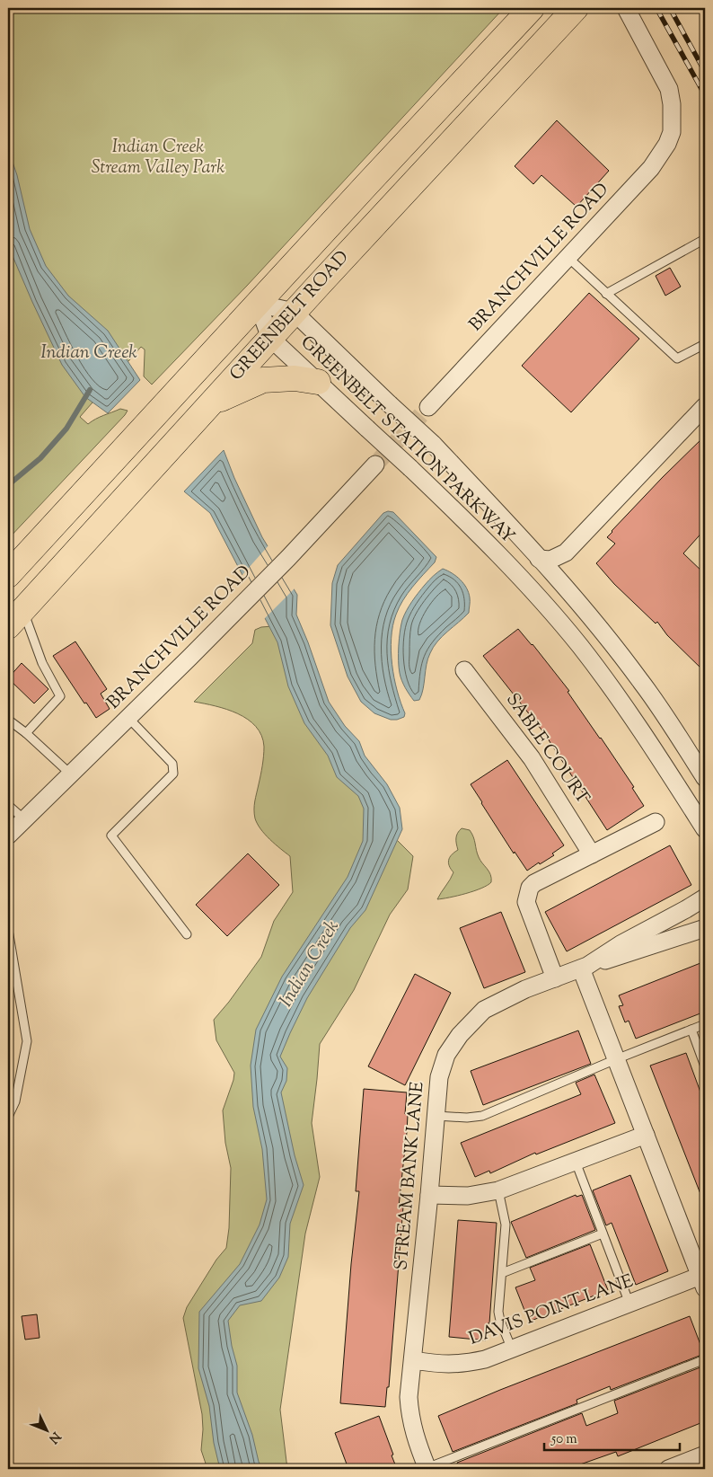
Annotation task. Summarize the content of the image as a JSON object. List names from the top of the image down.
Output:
{
  "streets": {
    "main road": ["GREENBELT ROAD"],
    "street": [
      "BRANCHVILLE ROAD",
      "GREENBELT STATION PARKWAY",
      "SABLE COURT",
      "STREAM BANK LANE",
      "DAVIS POINT LANE"
    ]
  },
  "crossings": [
    ["GREENBELT ROAD", "GREENBELT STATION PARKWAY"],
    ["STREAM BANK LANE", "DAVIS POINT LANE"]
  ],
  "water": ["Indian Creek"],
  "parks": ["Indian Creek Stream Valley Park"],
  "scale_bar": "50 m",
  "north": "bottom right"
}
